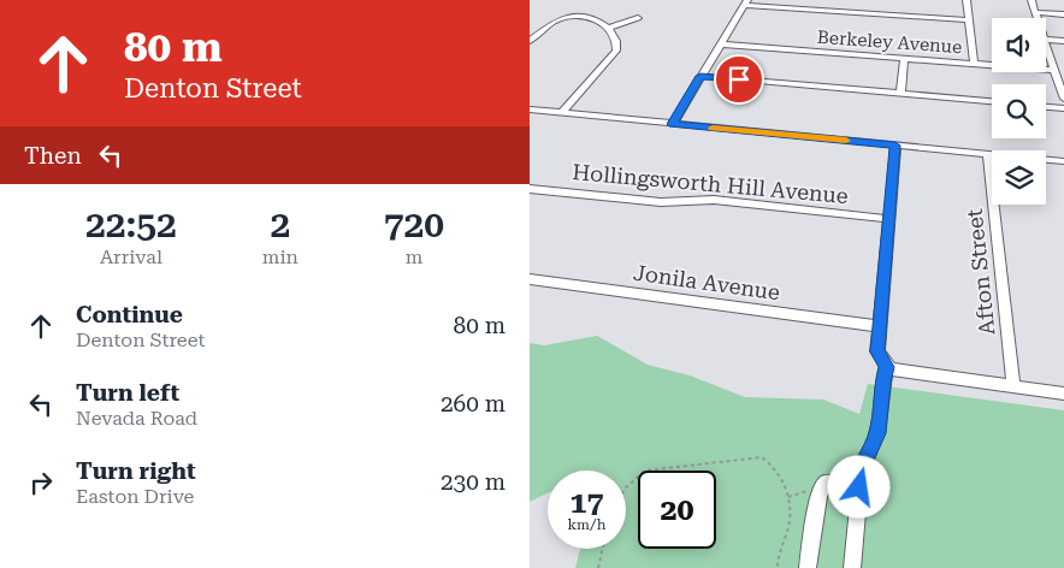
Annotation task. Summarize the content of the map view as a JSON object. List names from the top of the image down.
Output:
{
  "streets": {
    "street": [
      "Berkeley Avenue",
      "Hollingsworth Hill Avenue",
      "Afton Street",
      "Jonila Avenue"
    ]
  },
  "page": {
    "turn": ["80 m", "Denton Street"],
    "then": "Then",
    "eta": [
      "22:52",
      "Arrival",
      "2",
      "min",
      "720",
      "m"
    ],
    "list": [
      {
        "name": "Continue",
        "note": "Denton Street",
        "value": "80 m"
      },
      {
        "name": "Turn left",
        "note": "Nevada Road",
        "value": "260 m"
      },
      {
        "name": "Turn right",
        "note": "Easton Drive",
        "value": "230 m"
      }
    ],
    "speed": "17 km/h",
    "limit": "20"
  }
}
